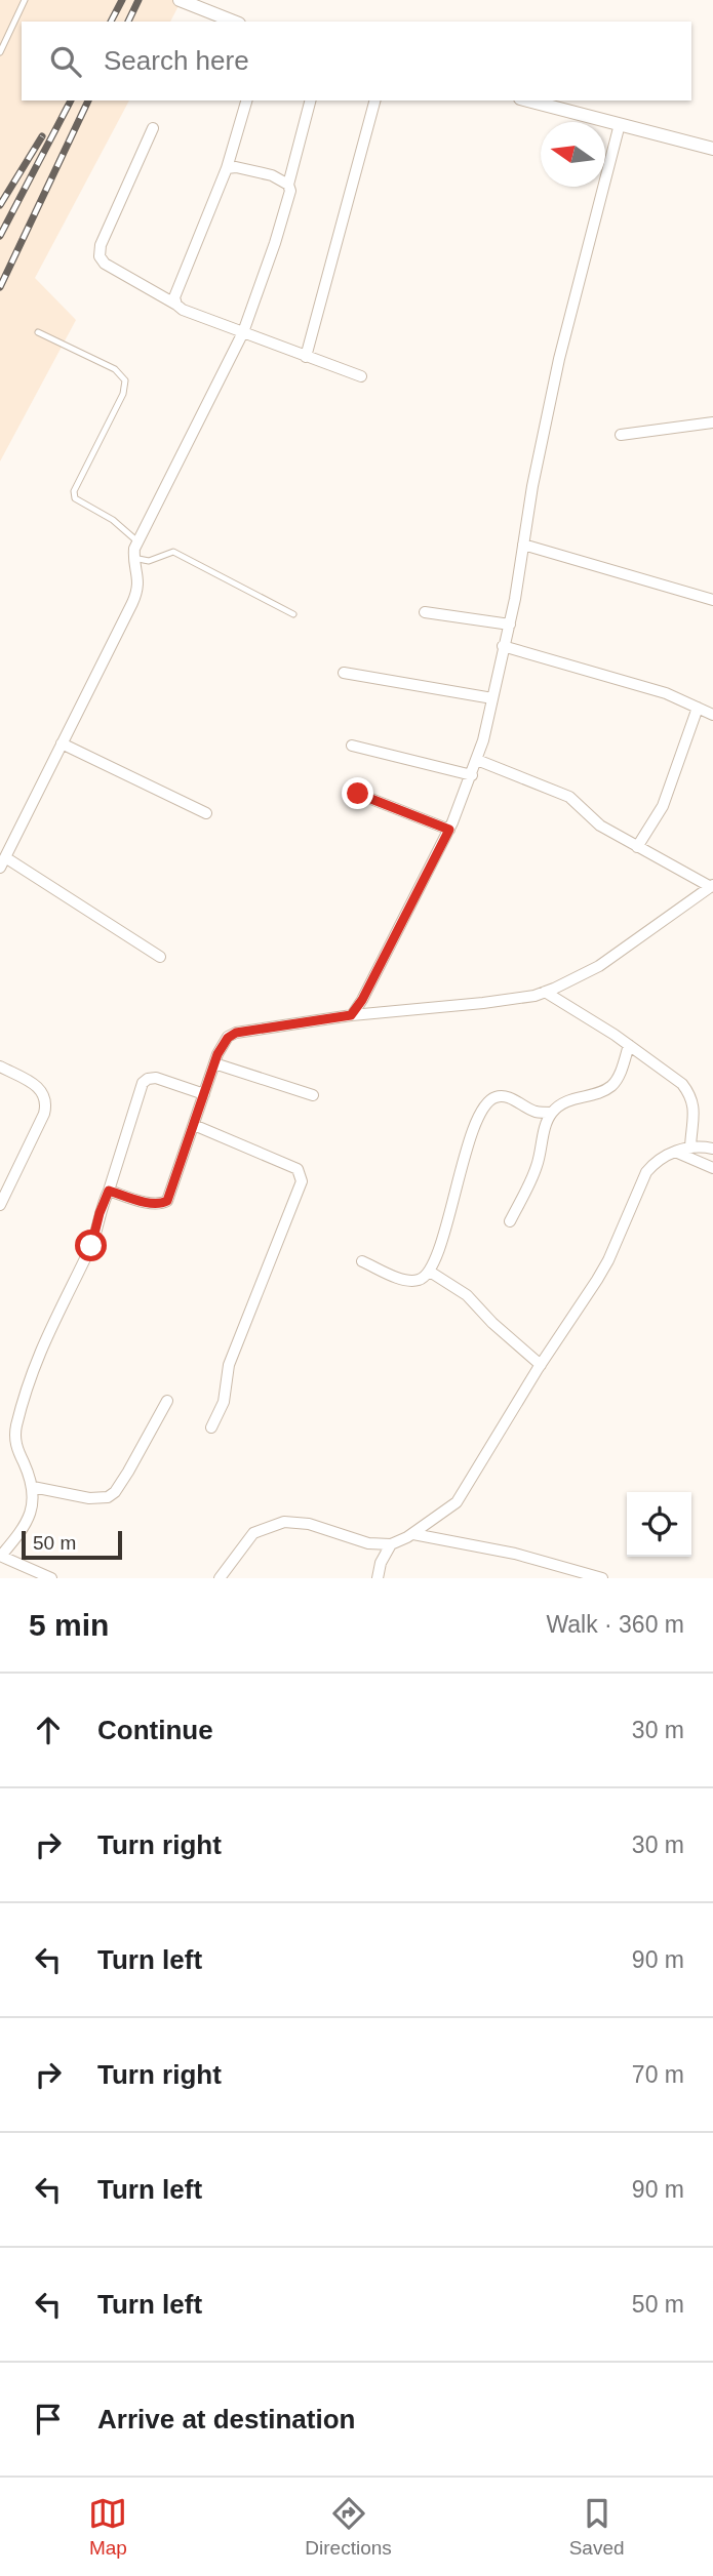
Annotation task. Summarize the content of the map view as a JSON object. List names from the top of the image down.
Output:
{
  "scale_bar": "50 m",
  "north": "left",
  "page": {
    "search": "Search here",
    "scale": "50 m",
    "heading": ["5 min", "Walk · 360 m"],
    "list": [
      ["Continue", "30 m"],
      ["Turn right", "30 m"],
      ["Turn left", "90 m"],
      ["Turn right", "70 m"],
      ["Turn left", "90 m"],
      ["Turn left", "50 m"],
      "Arrive at destination"
    ],
    "nav": ["Map", "Directions", "Saved"]
  }
}
